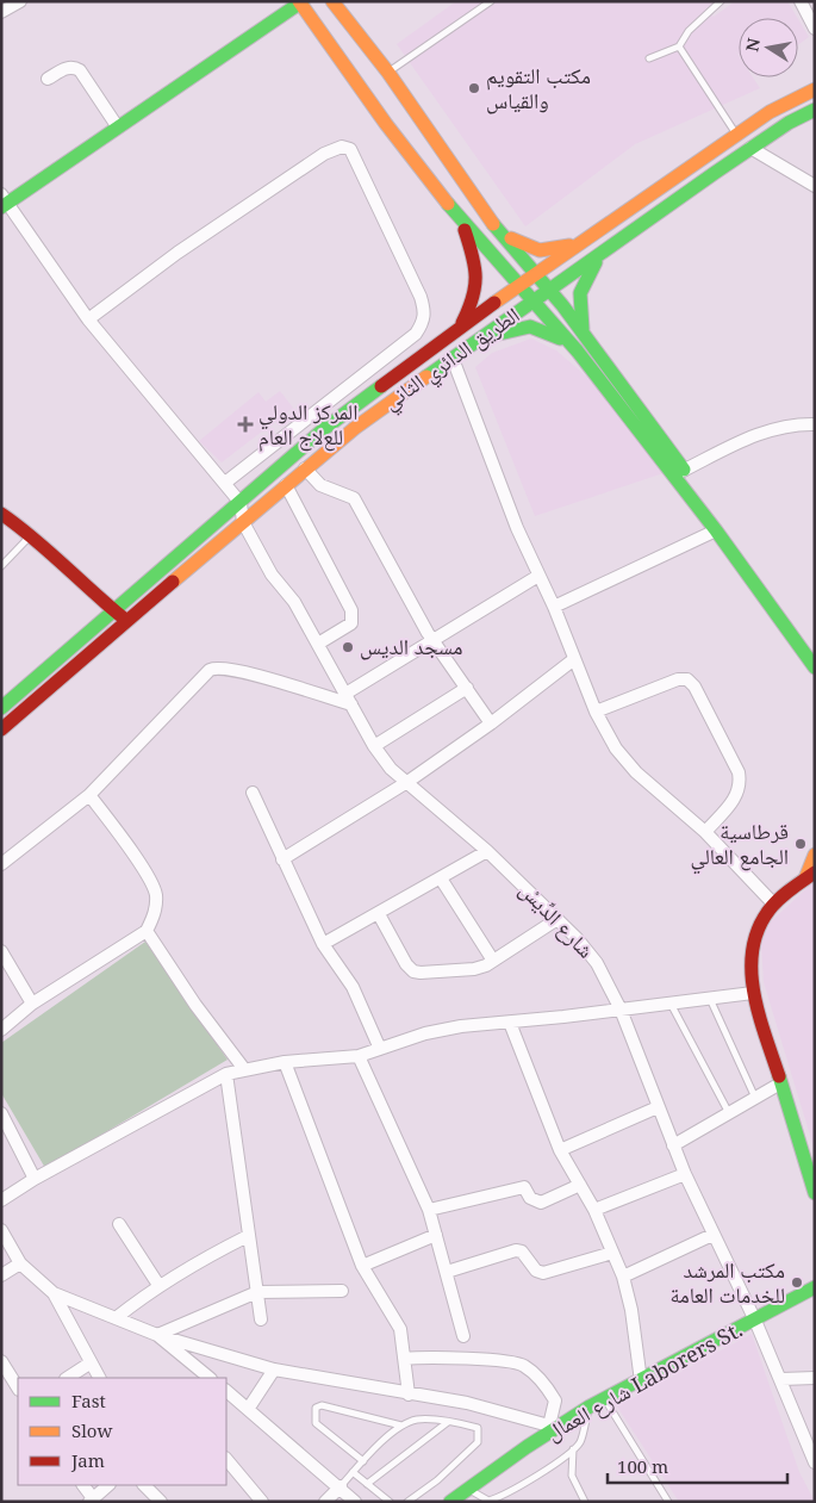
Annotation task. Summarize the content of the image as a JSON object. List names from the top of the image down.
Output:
{
  "streets": {
    "main road": ["الطريق الدائري الثاني", "شارع العمال Laborers St."],
    "street": ["شارع الدِّيسْ"]
  },
  "crossings": [
    ["الطريق الدائري الثاني", "شارع الدِّيسْ"],
    ["شارع الدِّيسْ", "شارع العمال Laborers St."]
  ],
  "places": {
    "other": [
      "مكتب التقويم والقياس",
      "مسجد الديس",
      "قرطاسية الجامع العالي",
      "مكتب المرشد للخدمات العامة"
    ],
    "health": ["المركز الدولي للعﻻج العام"]
  },
  "legend": ["Fast", "Slow", "Jam"],
  "scale_bar": "100 m",
  "north": "left"
}
